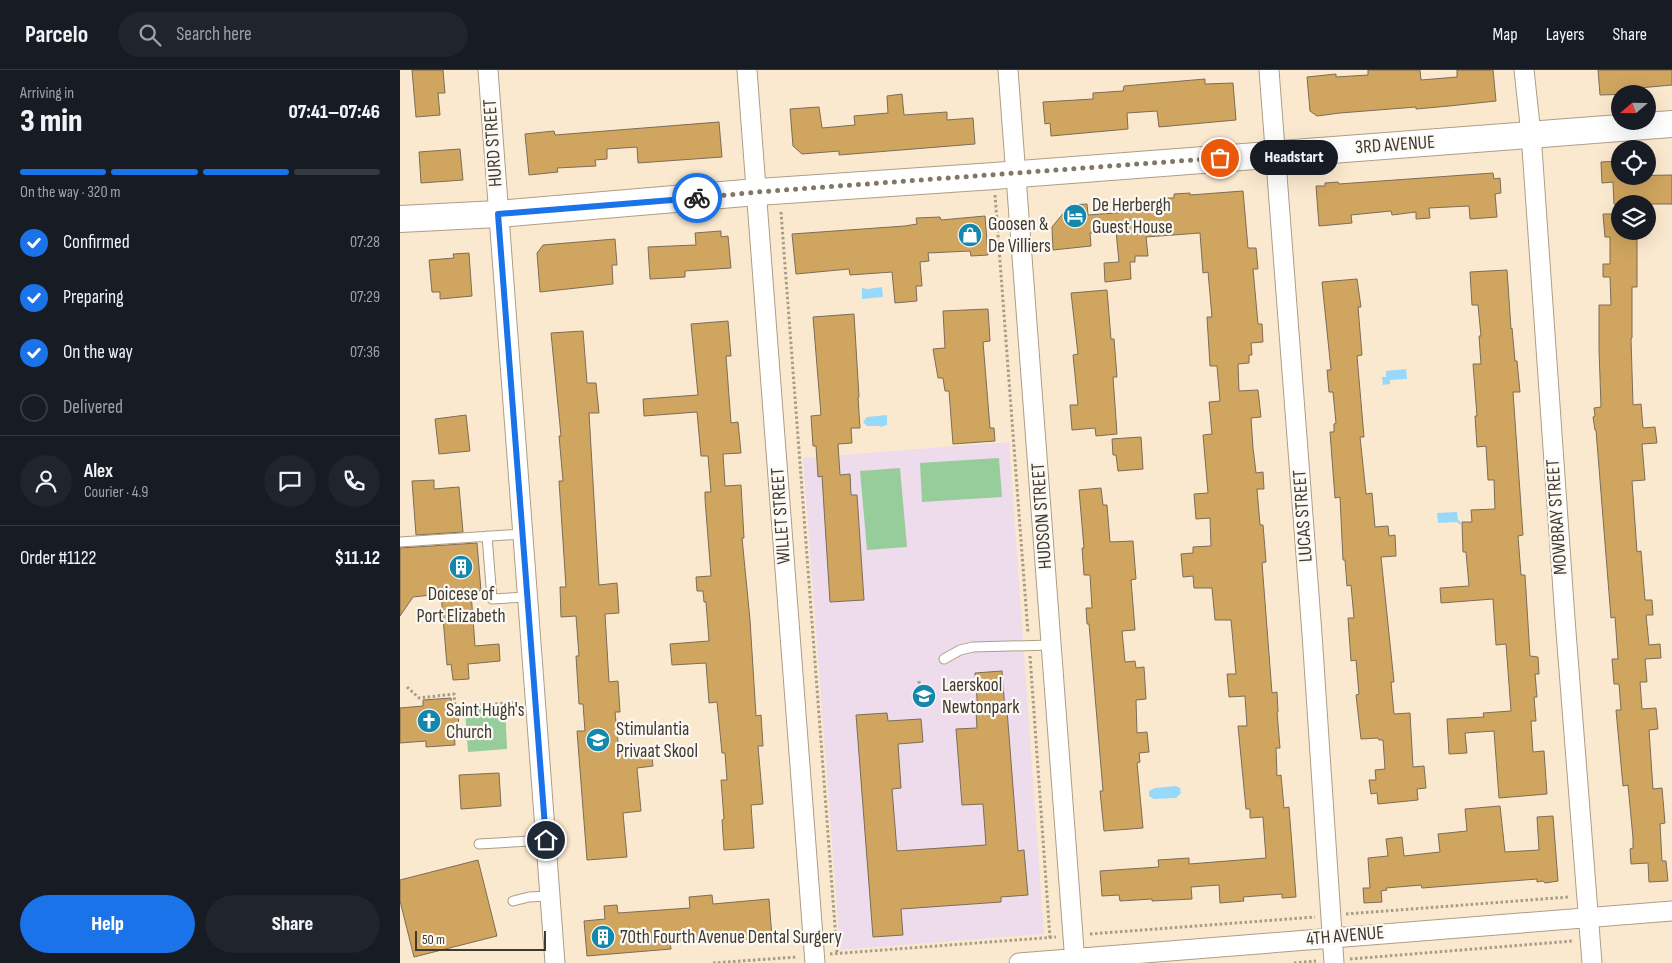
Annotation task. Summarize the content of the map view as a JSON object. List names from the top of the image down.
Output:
{
  "streets": {
    "street": [
      "HURD STREET",
      "3RD AVENUE",
      "WILLET STREET",
      "HUDSON STREET",
      "LUCAS STREET",
      "MOWBRAY STREET",
      "4TH AVENUE"
    ]
  },
  "crossings": [
    ["HURD STREET", "3RD AVENUE"],
    ["3RD AVENUE", "WILLET STREET"],
    ["3RD AVENUE", "HUDSON STREET"],
    ["3RD AVENUE", "LUCAS STREET"],
    ["3RD AVENUE", "MOWBRAY STREET"],
    ["HUDSON STREET", "4TH AVENUE"],
    ["LUCAS STREET", "4TH AVENUE"],
    ["MOWBRAY STREET", "4TH AVENUE"]
  ],
  "places": {
    "other": ["Headstart"],
    "hotel": ["De Herbergh Guest House"],
    "shop": ["Goosen & De Villiers"],
    "building": ["Doicese of Port Elizabeth", "70th Fourth Avenue Dental Surgery"],
    "school or university": ["Laerskool Newtonpark", "Stimulantia Privaat Skool"],
    "church": ["Saint Hugh's Church"]
  },
  "scale_bar": "50 m",
  "north": "left",
  "page": {
    "header": "Parcelo",
    "search": "Search here",
    "nav": ["Map", "Layers", "Share"],
    "heading": ["3 min", "Arriving in", "07:41–07:46"],
    "panel": [
      "Alex",
      "Courier · 4.9",
      "Order #1122",
      "$11.12"
    ],
    "bubble": "Headstart",
    "bar": "On the way · 320 m",
    "list": [
      ["Confirmed", "07:28"],
      ["Preparing", "07:29"],
      ["On the way", "07:36"],
      "Delivered"
    ],
    "buttons": ["Help", "Share"],
    "scale": "50 m"
  }
}
